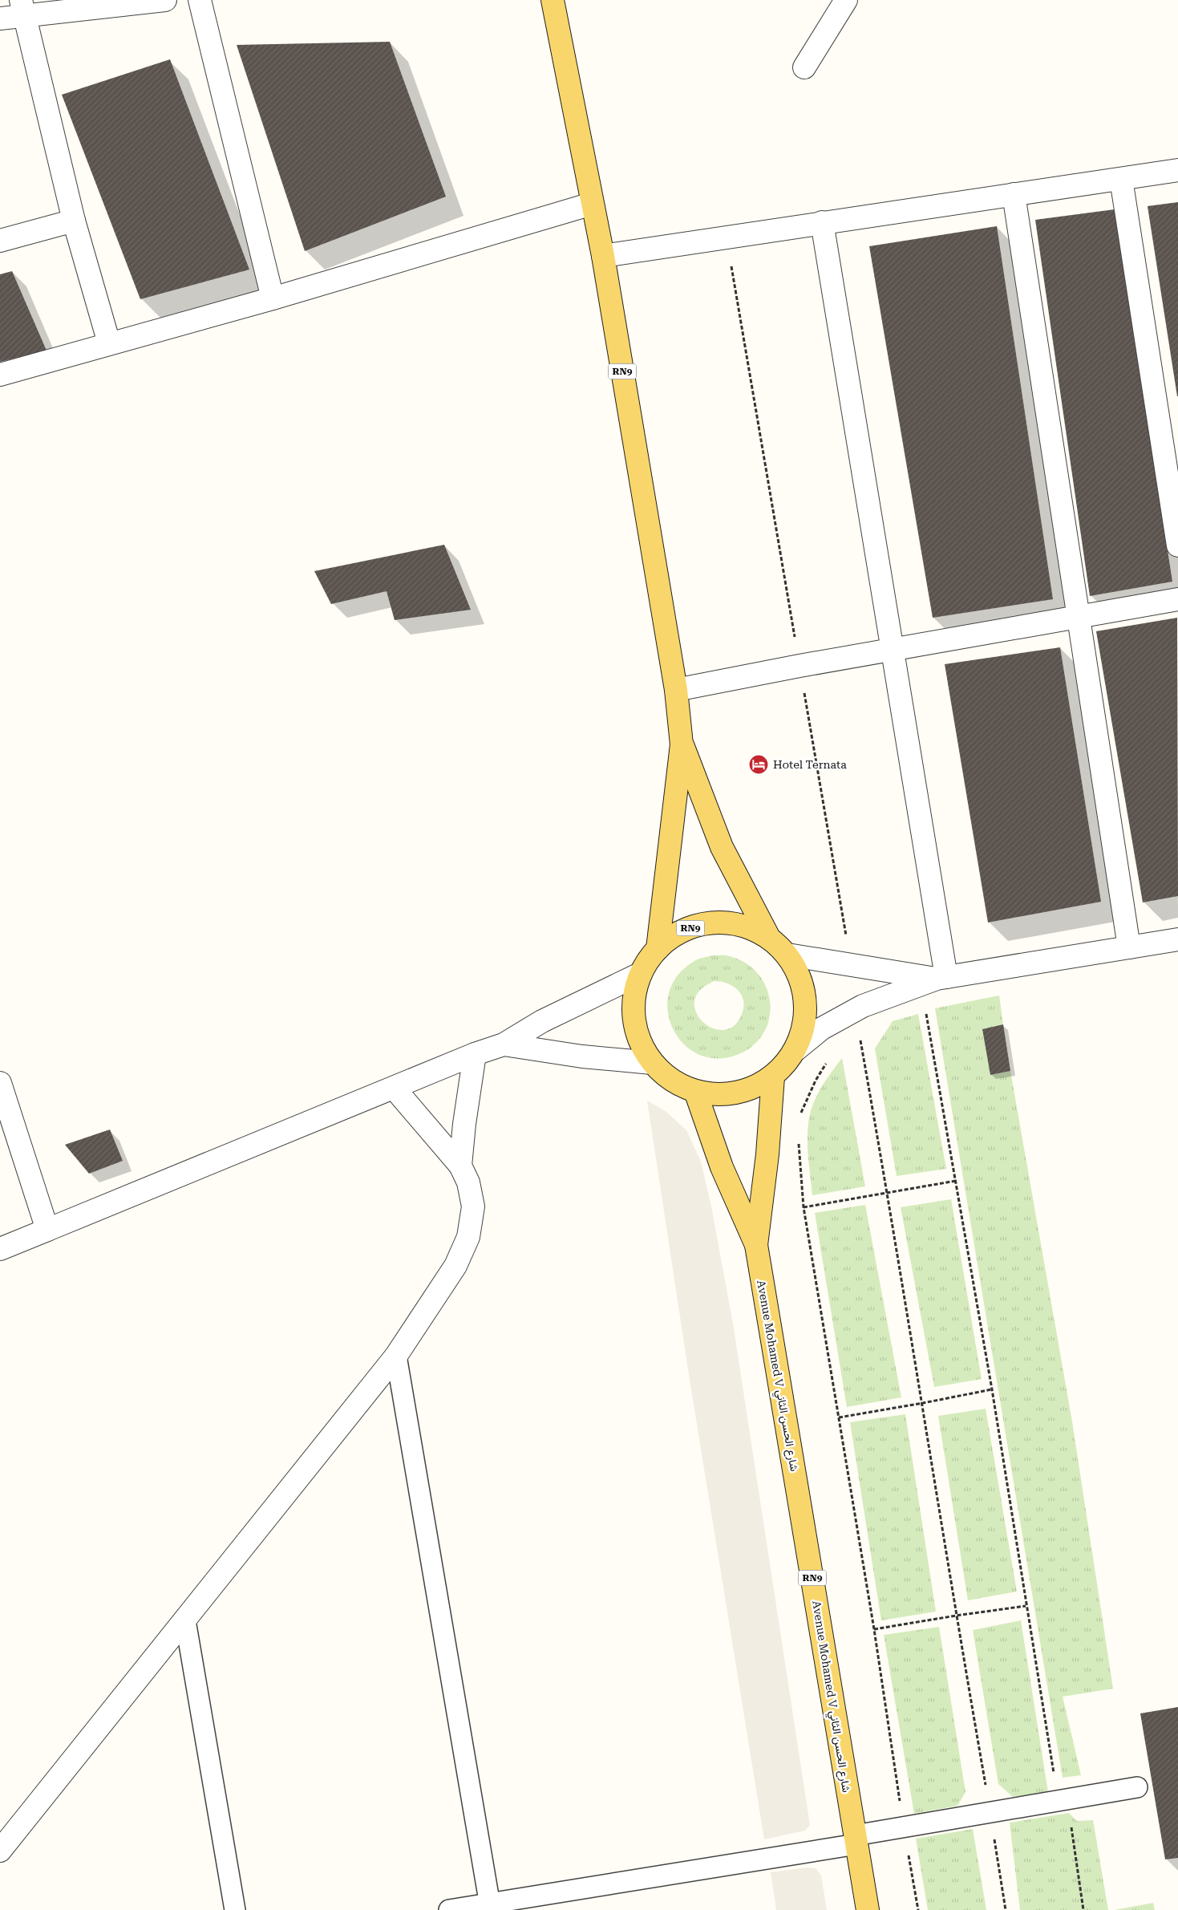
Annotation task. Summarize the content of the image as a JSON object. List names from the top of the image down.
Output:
{
  "streets": {
    "main road": ["RN9", "Avenue Mohamed V شارع الحسن الثاني"]
  },
  "crossings": [
    ["RN9", "Avenue Mohamed V شارع الحسن الثاني"]
  ],
  "places": {
    "hotel": ["Hotel Ternata"]
  }
}
